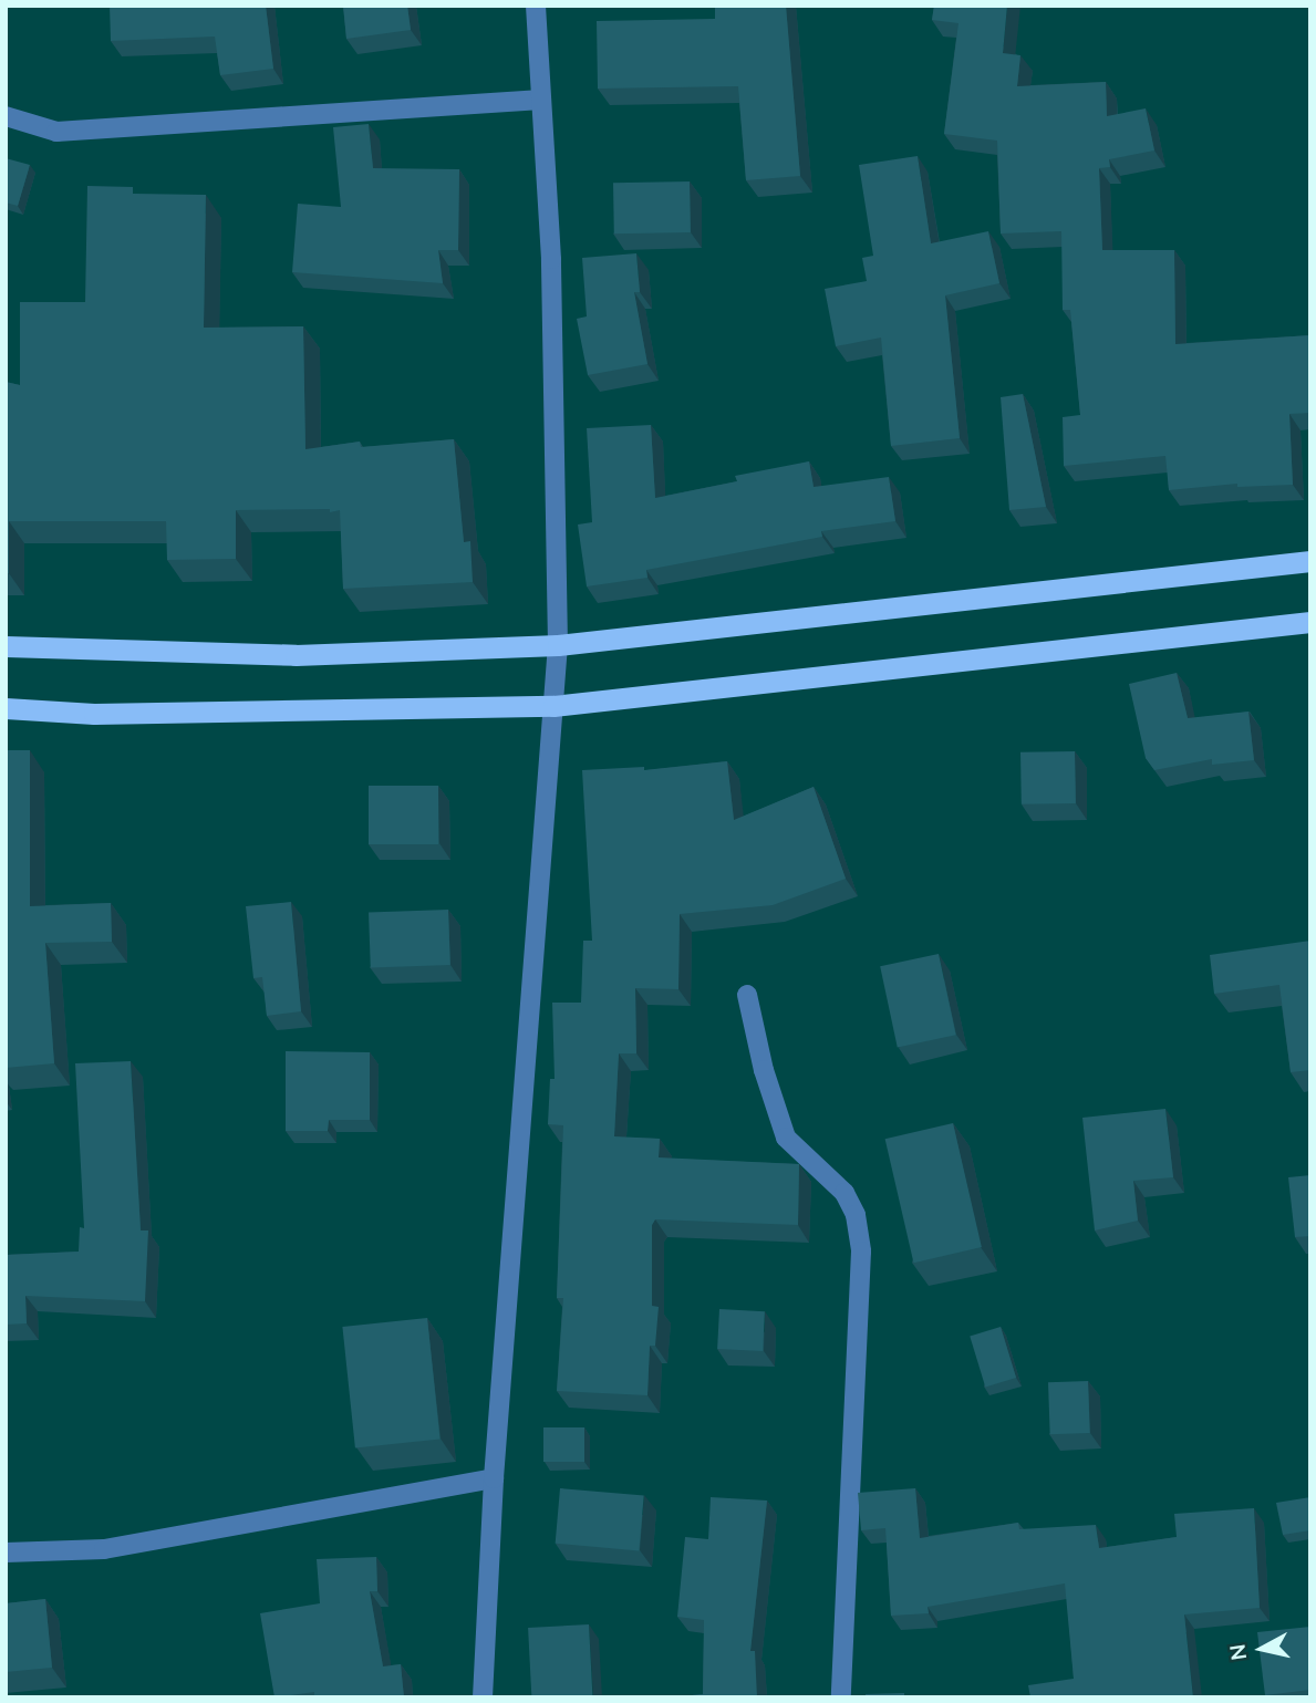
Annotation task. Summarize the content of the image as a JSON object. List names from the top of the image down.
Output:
{
  "north": "left"
}
